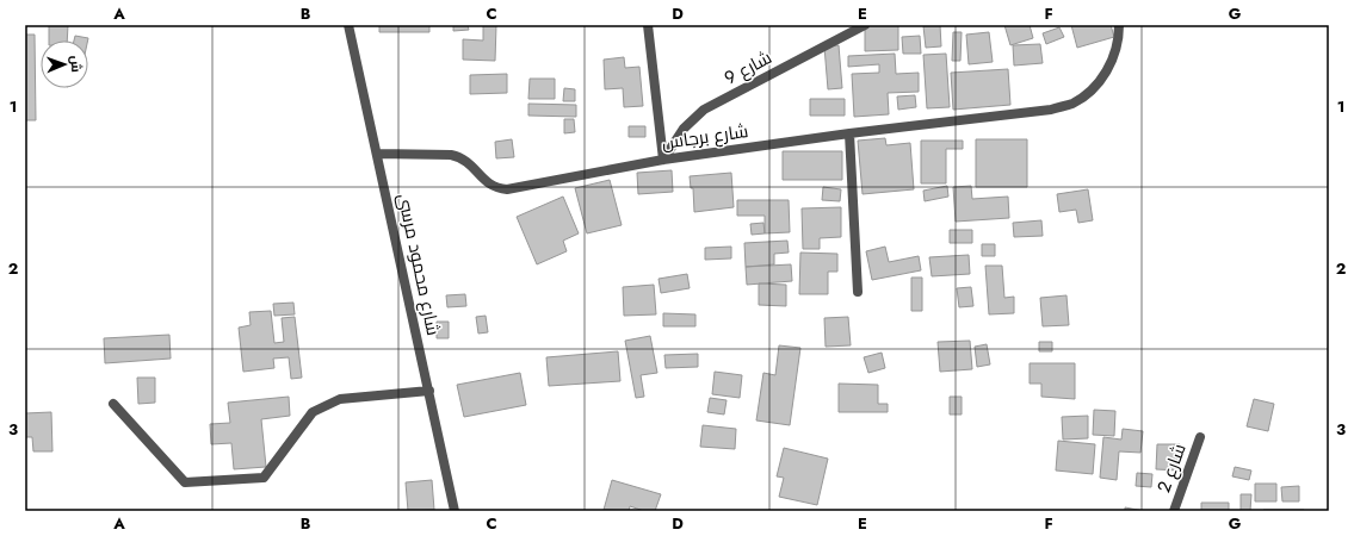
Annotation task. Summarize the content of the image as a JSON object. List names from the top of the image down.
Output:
{
  "streets": {
    "street": [
      "شارع 9",
      "شارع برجاس",
      "شارع محمود مرسى",
      "شارع 2"
    ]
  },
  "crossings": [
    ["شارع 9", "شارع برجاس"],
    ["شارع برجاس", "شارع محمود مرسى"]
  ],
  "north": "right",
  "grid": {
    "columns": [
      "A",
      "B",
      "C",
      "D",
      "E",
      "F",
      "G"
    ],
    "rows": ["1", "2", "3"]
  }
}
